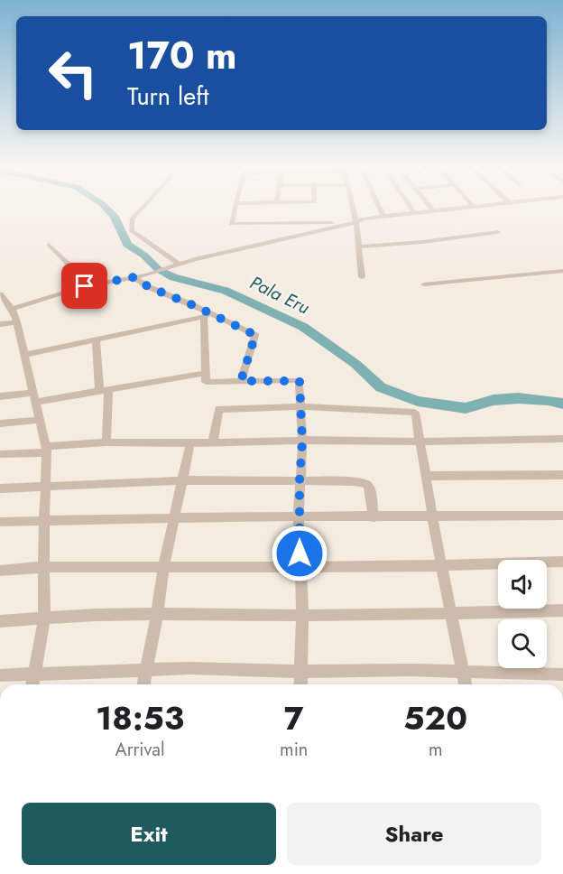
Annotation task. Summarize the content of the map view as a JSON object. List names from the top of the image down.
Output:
{
  "water": ["Pala Eru"],
  "page": {
    "turn": ["170 m", "Turn left"],
    "eta": [
      "18:53",
      "Arrival",
      "7",
      "min",
      "520",
      "m"
    ],
    "buttons": ["Exit", "Share"]
  }
}
